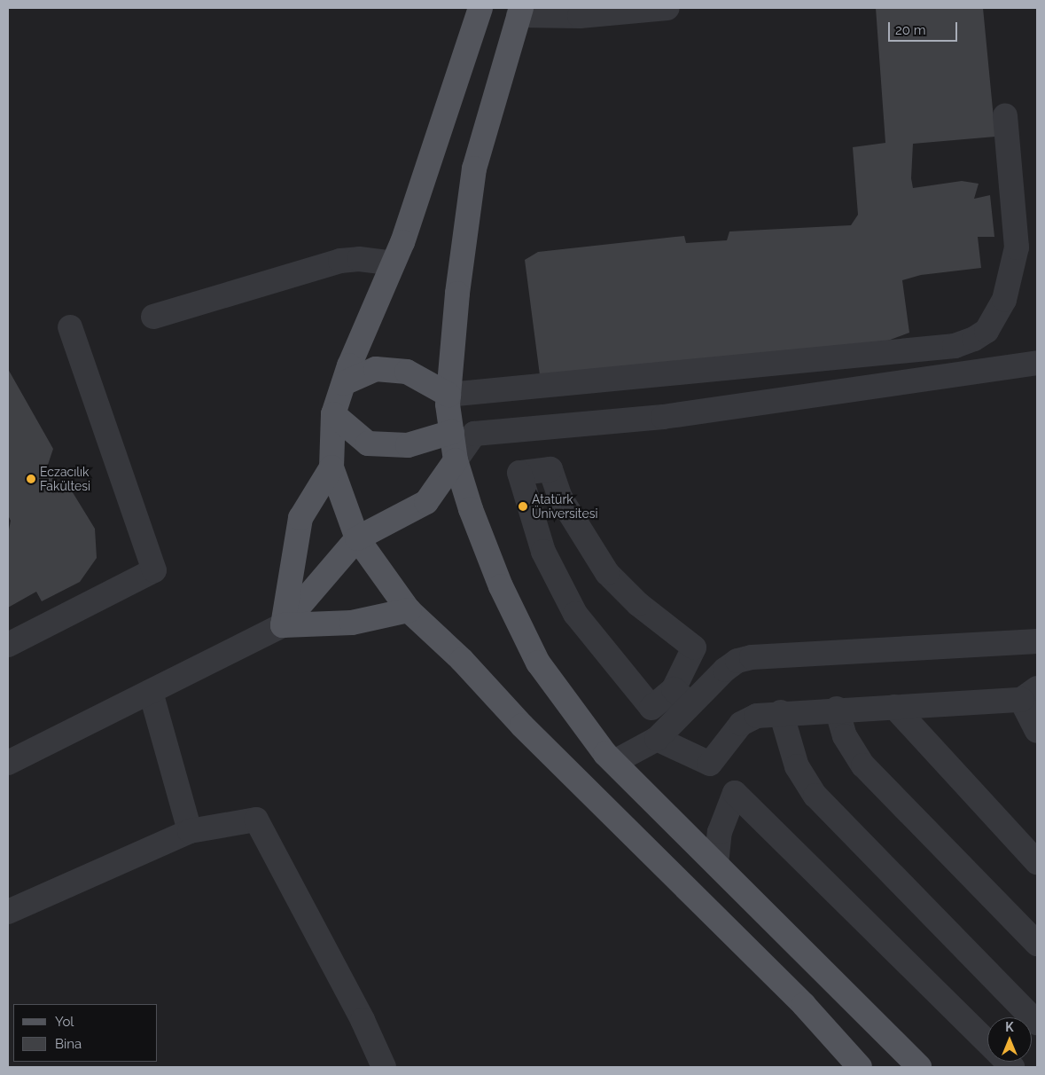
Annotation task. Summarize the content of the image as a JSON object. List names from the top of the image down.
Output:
{
  "places": ["Eczacılık Fakültesi", "Atatürk Üniversitesi"],
  "legend": ["Yol", "Bina"],
  "scale_bar": "20 m",
  "north": "top"
}
